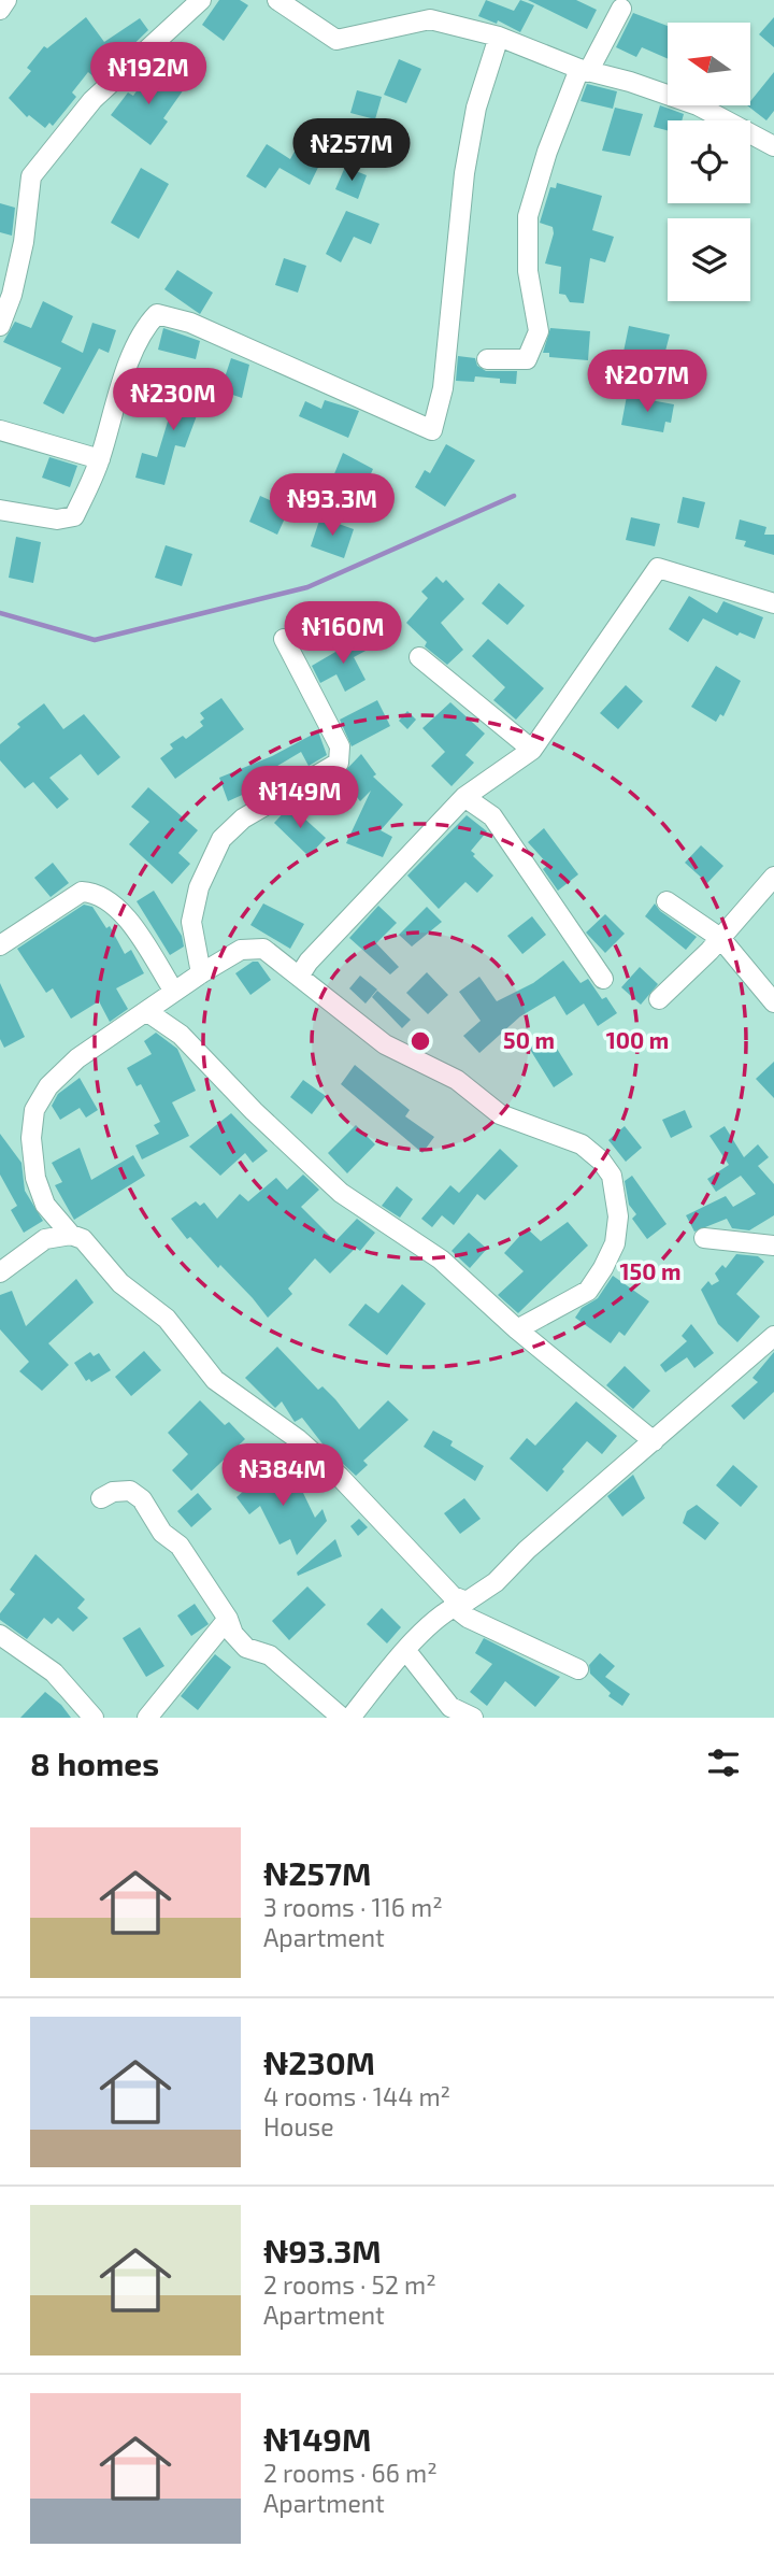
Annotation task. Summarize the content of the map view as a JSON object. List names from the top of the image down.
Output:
{
  "north": "left",
  "page": {
    "price": [
      "₦192M",
      "₦257M",
      "₦207M",
      "₦230M",
      "₦93.3M",
      "₦160M",
      "₦149M",
      "₦384M"
    ],
    "heading": "8 homes",
    "list": [
      {
        "name": "₦257M",
        "note": "3 rooms · 116 m² · Apartment"
      },
      {
        "name": "₦230M",
        "note": "4 rooms · 144 m² · House"
      },
      {
        "name": "₦93.3M",
        "note": "2 rooms · 52 m² · Apartment"
      },
      {
        "name": "₦149M",
        "note": "2 rooms · 66 m² · Apartment"
      }
    ]
  },
  "rings": ["50 m", "100 m", "150 m"]
}
